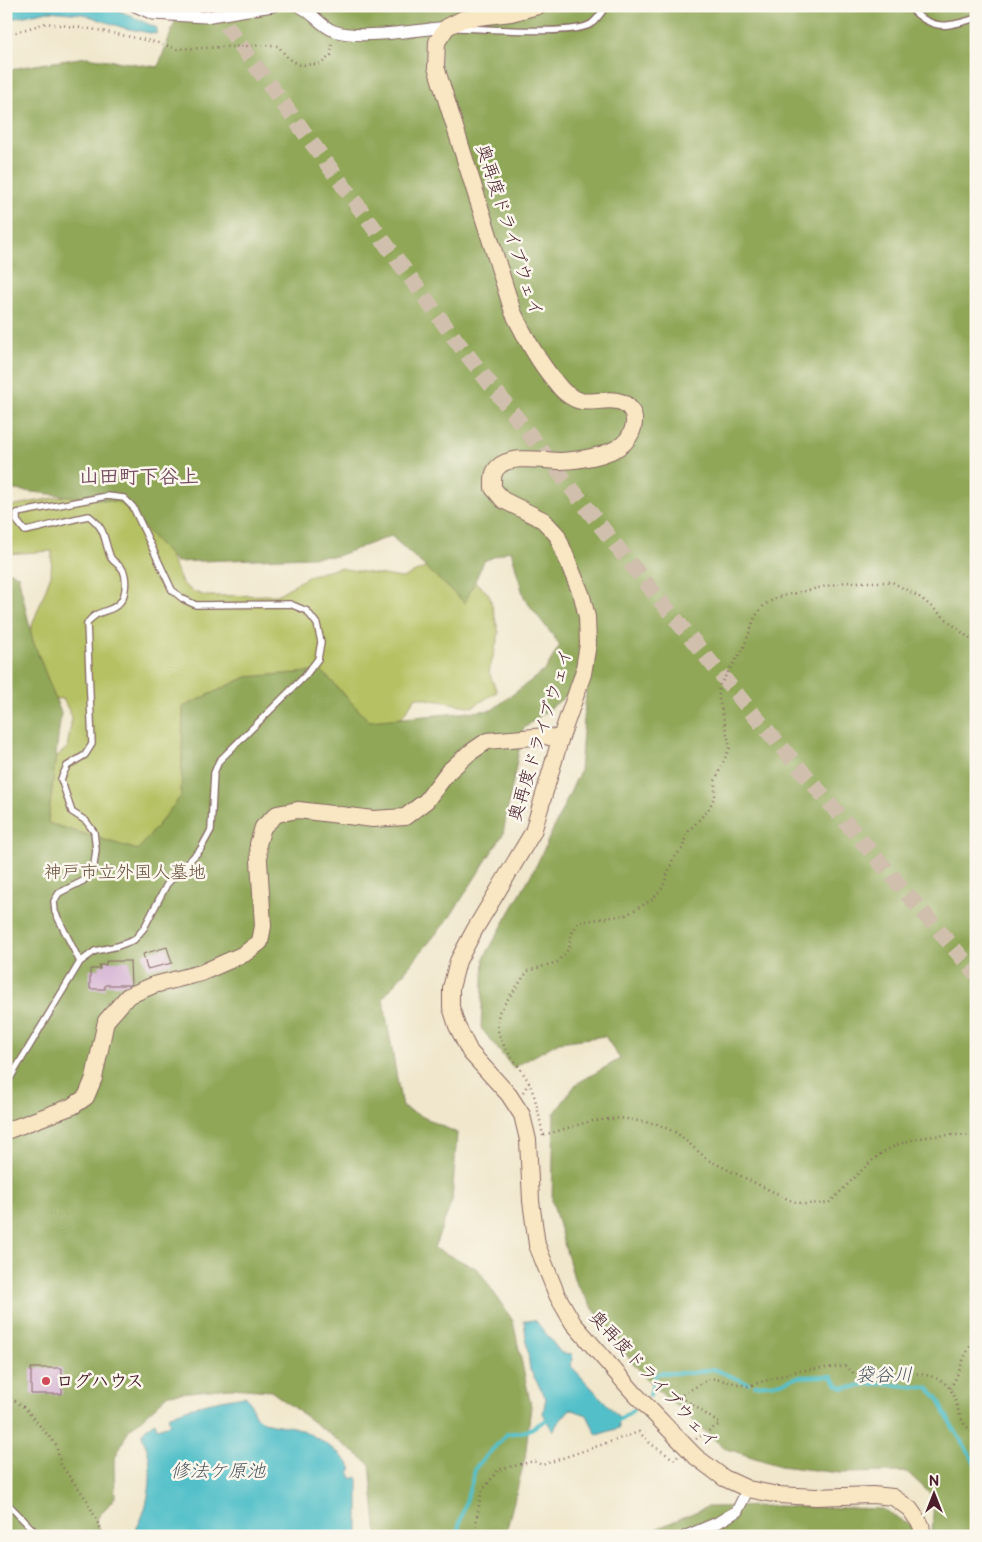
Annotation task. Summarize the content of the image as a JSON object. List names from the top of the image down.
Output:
{
  "streets": {
    "street": ["奥再度ドライブウェイ"]
  },
  "districts": ["山田町下谷上"],
  "water": ["袋谷川", "修法ケ原池"],
  "parks": ["神戸市立外国人墓地"],
  "places": ["ログハウス"],
  "north": "top"
}
